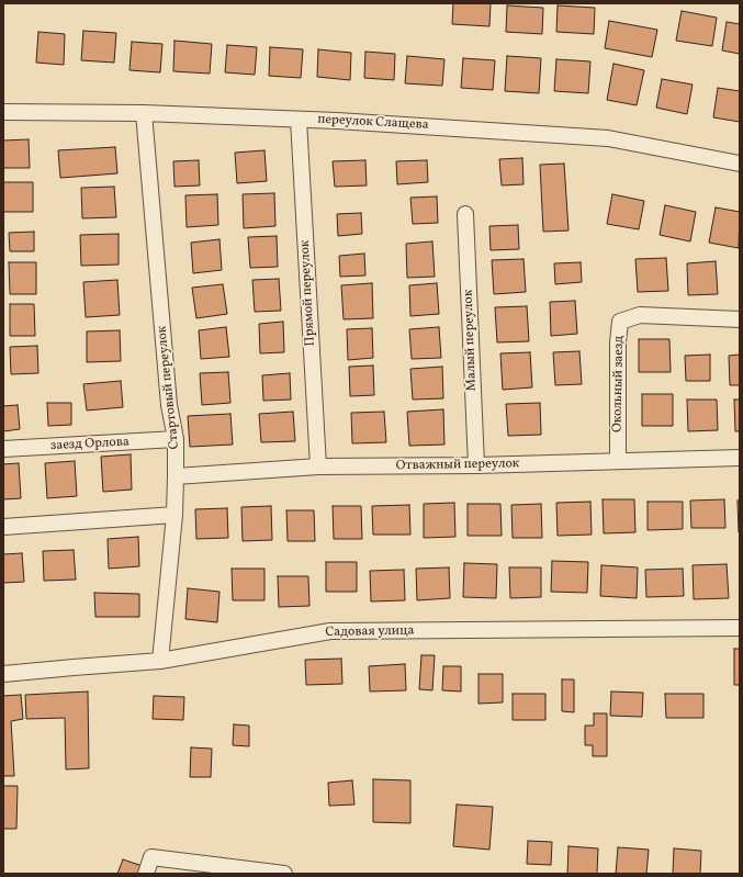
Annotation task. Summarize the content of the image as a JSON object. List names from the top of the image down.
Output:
{
  "streets": {
    "street": [
      "переулок Слащева",
      "Прямой переулок",
      "Малый переулок",
      "Окольный заезд",
      "Стартовый переулок",
      "заезд Орлова",
      "Отважный переулок",
      "Садовая улица"
    ]
  },
  "crossings": [
    ["переулок Слащева", "Прямой переулок"],
    ["переулок Слащева", "Стартовый переулок"],
    ["Прямой переулок", "Отважный переулок"],
    ["Малый переулок", "Отважный переулок"],
    ["Окольный заезд", "Отважный переулок"],
    ["Стартовый переулок", "заезд Орлова"],
    ["Стартовый переулок", "Отважный переулок"],
    ["Стартовый переулок", "Садовая улица"]
  ]
}
